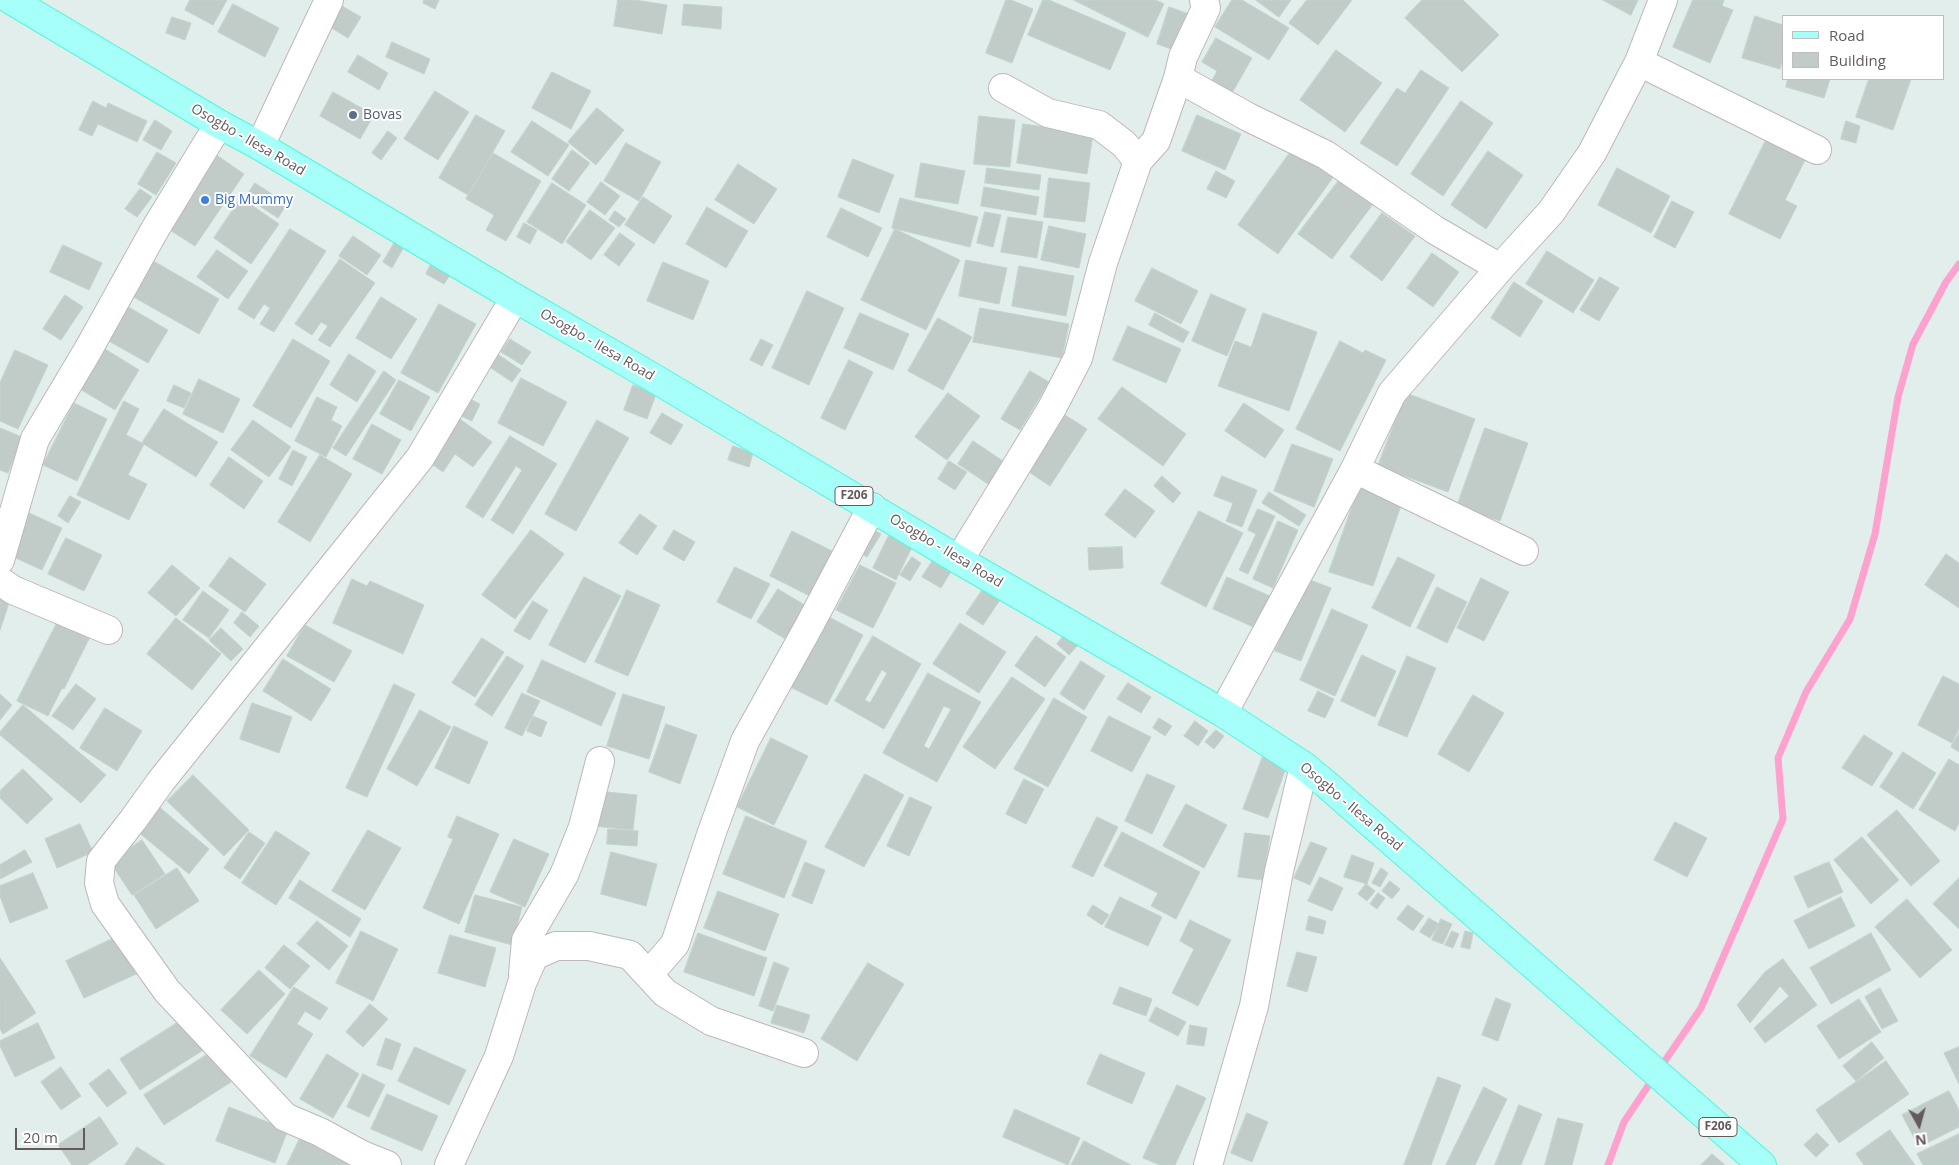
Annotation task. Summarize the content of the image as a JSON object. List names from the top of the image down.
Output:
{
  "streets": {
    "main road": ["Osogbo - Ilesa Road", "F206"]
  },
  "places": ["Bovas", "Big Mummy"],
  "legend": ["Road", "Building"],
  "scale_bar": "20 m",
  "north": "bottom"
}
